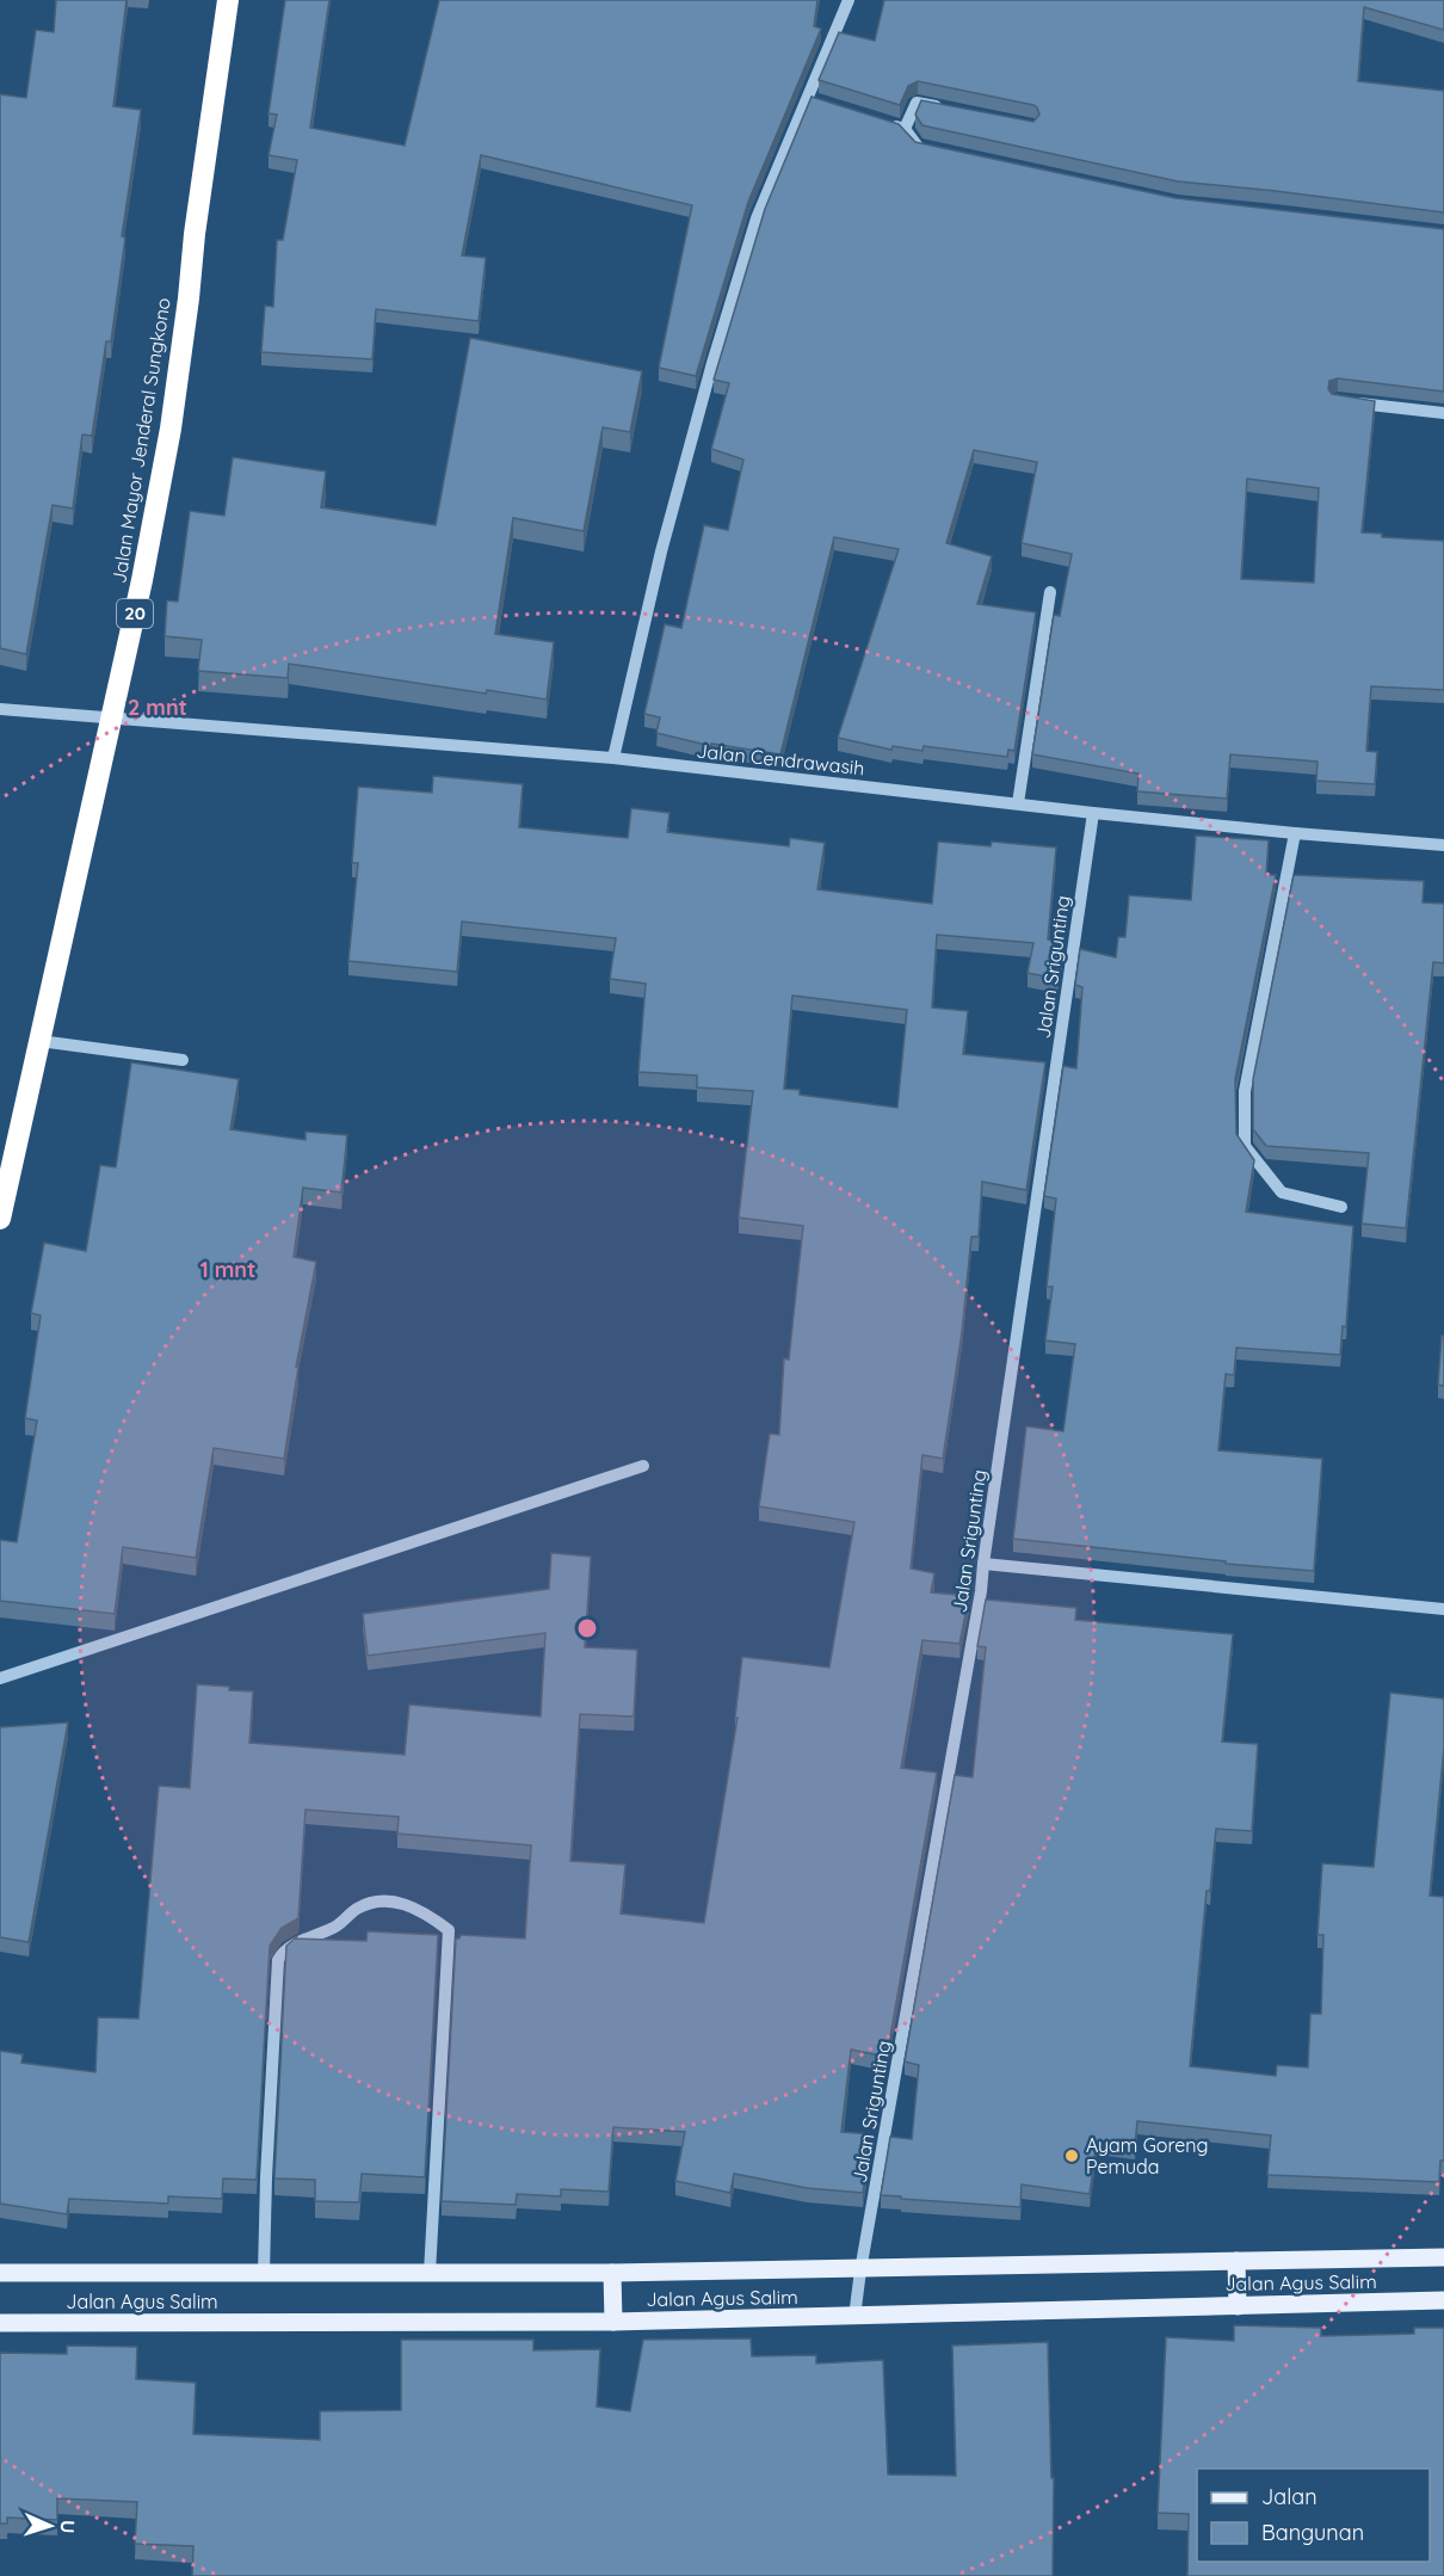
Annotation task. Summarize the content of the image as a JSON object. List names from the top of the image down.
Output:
{
  "streets": {
    "highway": ["Jalan Mayor Jenderal Sungkono", "20"],
    "main road": ["Jalan Agus Salim"],
    "street": ["Jalan Cendrawasih", "Jalan Srigunting"]
  },
  "crossings": [
    ["Jalan Mayor Jenderal Sungkono", "Jalan Cendrawasih"],
    ["Jalan Cendrawasih", "Jalan Srigunting"],
    ["Jalan Srigunting", "Jalan Agus Salim"]
  ],
  "places": ["Ayam Goreng Pemuda"],
  "legend": ["Jalan", "Bangunan"],
  "north": "right",
  "rings": ["2 mnt", "1 mnt"]
}
